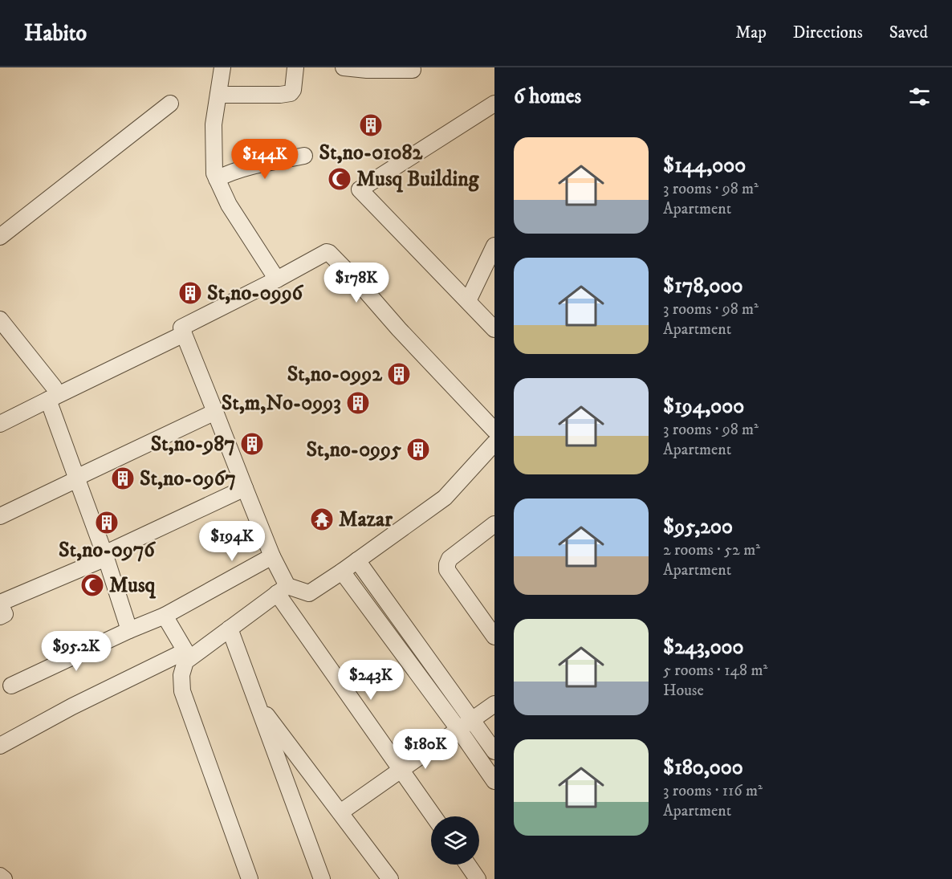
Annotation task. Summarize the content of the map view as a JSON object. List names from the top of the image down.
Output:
{
  "places": {
    "building": [
      "St,no-01082",
      "St,no-0996",
      "St,no-0992",
      "St,m,No-0993",
      "St,no-987",
      "St,no-0995",
      "St,no-0967",
      "St,no-0976"
    ],
    "mosque": ["Musq Building", "Musq"],
    "temple": ["Mazar"]
  },
  "page": {
    "header": "Habito",
    "nav": ["Map", "Directions", "Saved"],
    "heading": "6 homes",
    "list": [
      {
        "name": "$144,000",
        "note": "3 rooms · 98 m² · Apartment"
      },
      {
        "name": "$178,000",
        "note": "3 rooms · 98 m² · Apartment"
      },
      {
        "name": "$194,000",
        "note": "3 rooms · 98 m² · Apartment"
      },
      {
        "name": "$95,200",
        "note": "2 rooms · 52 m² · Apartment"
      },
      {
        "name": "$243,000",
        "note": "5 rooms · 148 m² · House"
      },
      {
        "name": "$180,000",
        "note": "3 rooms · 116 m² · Apartment"
      }
    ],
    "price": [
      "$144K",
      "$178K",
      "$194K",
      "$95.2K",
      "$243K",
      "$180K"
    ]
  }
}
